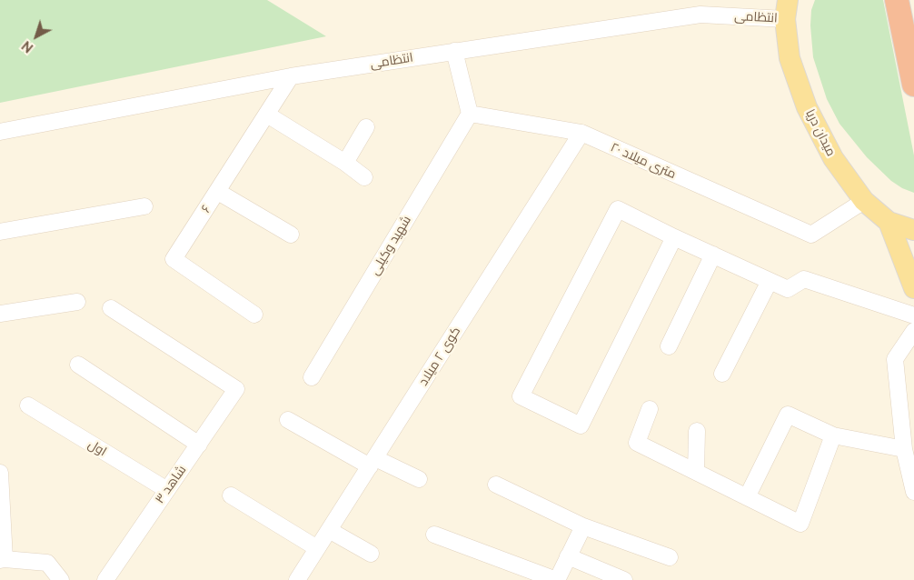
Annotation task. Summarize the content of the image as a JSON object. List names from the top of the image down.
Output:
{
  "streets": {
    "main road": ["میدان دریا"],
    "street": [
      "انتظامی",
      "۲۰ متری میلاد",
      "۶",
      "شهید وکیلی",
      "کوی ۲ میلاد",
      "اول",
      "شاهد ۳"
    ]
  },
  "crossings": [
    ["انتظامی", "میدان دریا"],
    ["انتظامی", "۶"],
    ["میدان دریا", "۲۰ متری میلاد"],
    ["۲۰ متری میلاد", "شهید وکیلی"],
    ["۲۰ متری میلاد", "کوی ۲ میلاد"],
    ["اول", "شاهد ۳"]
  ],
  "north": "bottom left"
}
